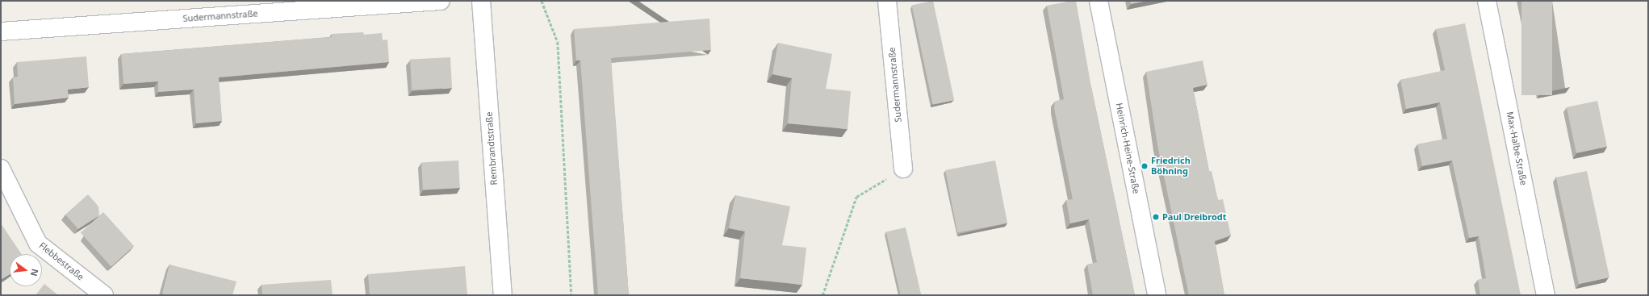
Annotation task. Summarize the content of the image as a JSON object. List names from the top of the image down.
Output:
{
  "streets": {
    "street": [
      "Sudermannstraße",
      "Rembrandtstraße",
      "Heinrich-Heine-Straße",
      "Max-Halbe-Straße",
      "Flebbestraße"
    ]
  },
  "places": ["Friedrich Böhning", "Paul Dreibrodt"],
  "north": "right"
}
